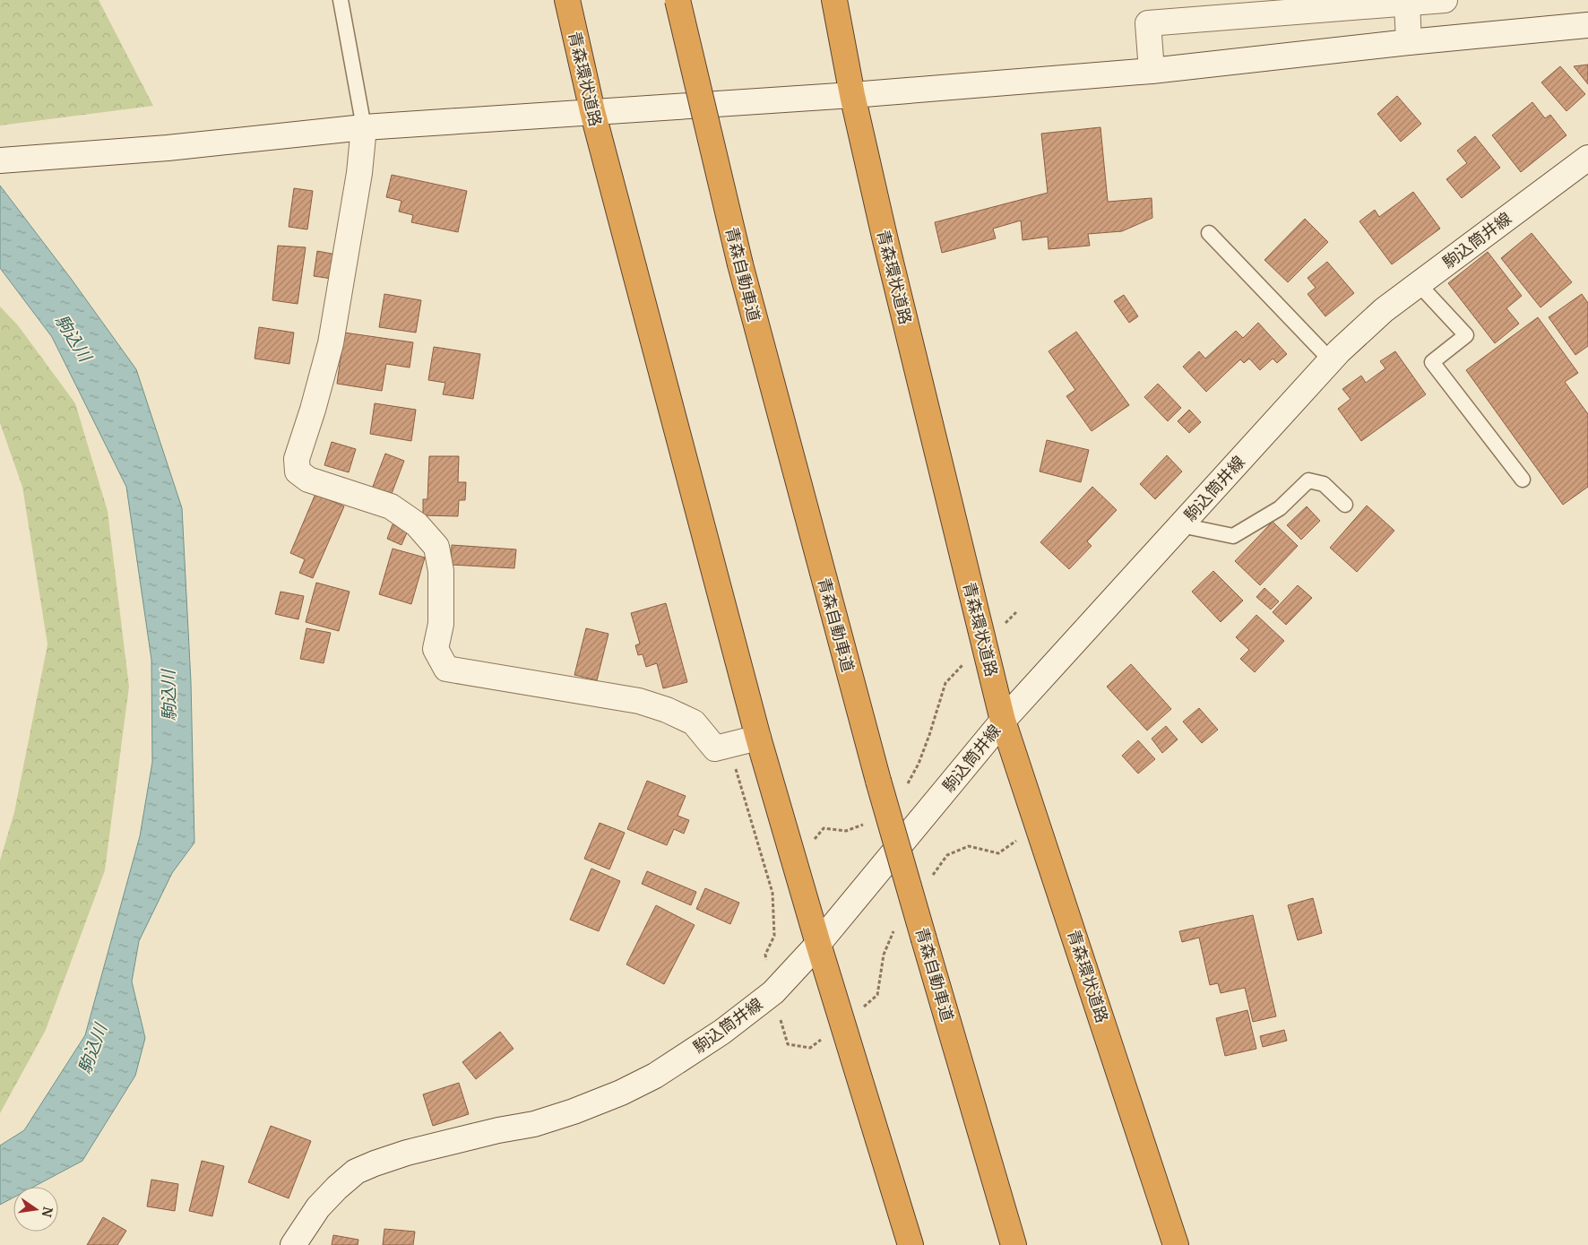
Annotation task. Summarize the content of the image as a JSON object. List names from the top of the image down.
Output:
{
  "streets": {
    "highway": ["青森環状道路", "青森自動車道"],
    "street": ["駒込筒井線"]
  },
  "crossings": [
    ["青森環状道路", "駒込筒井線"]
  ],
  "water": ["駒込川"],
  "north": "right"
}
